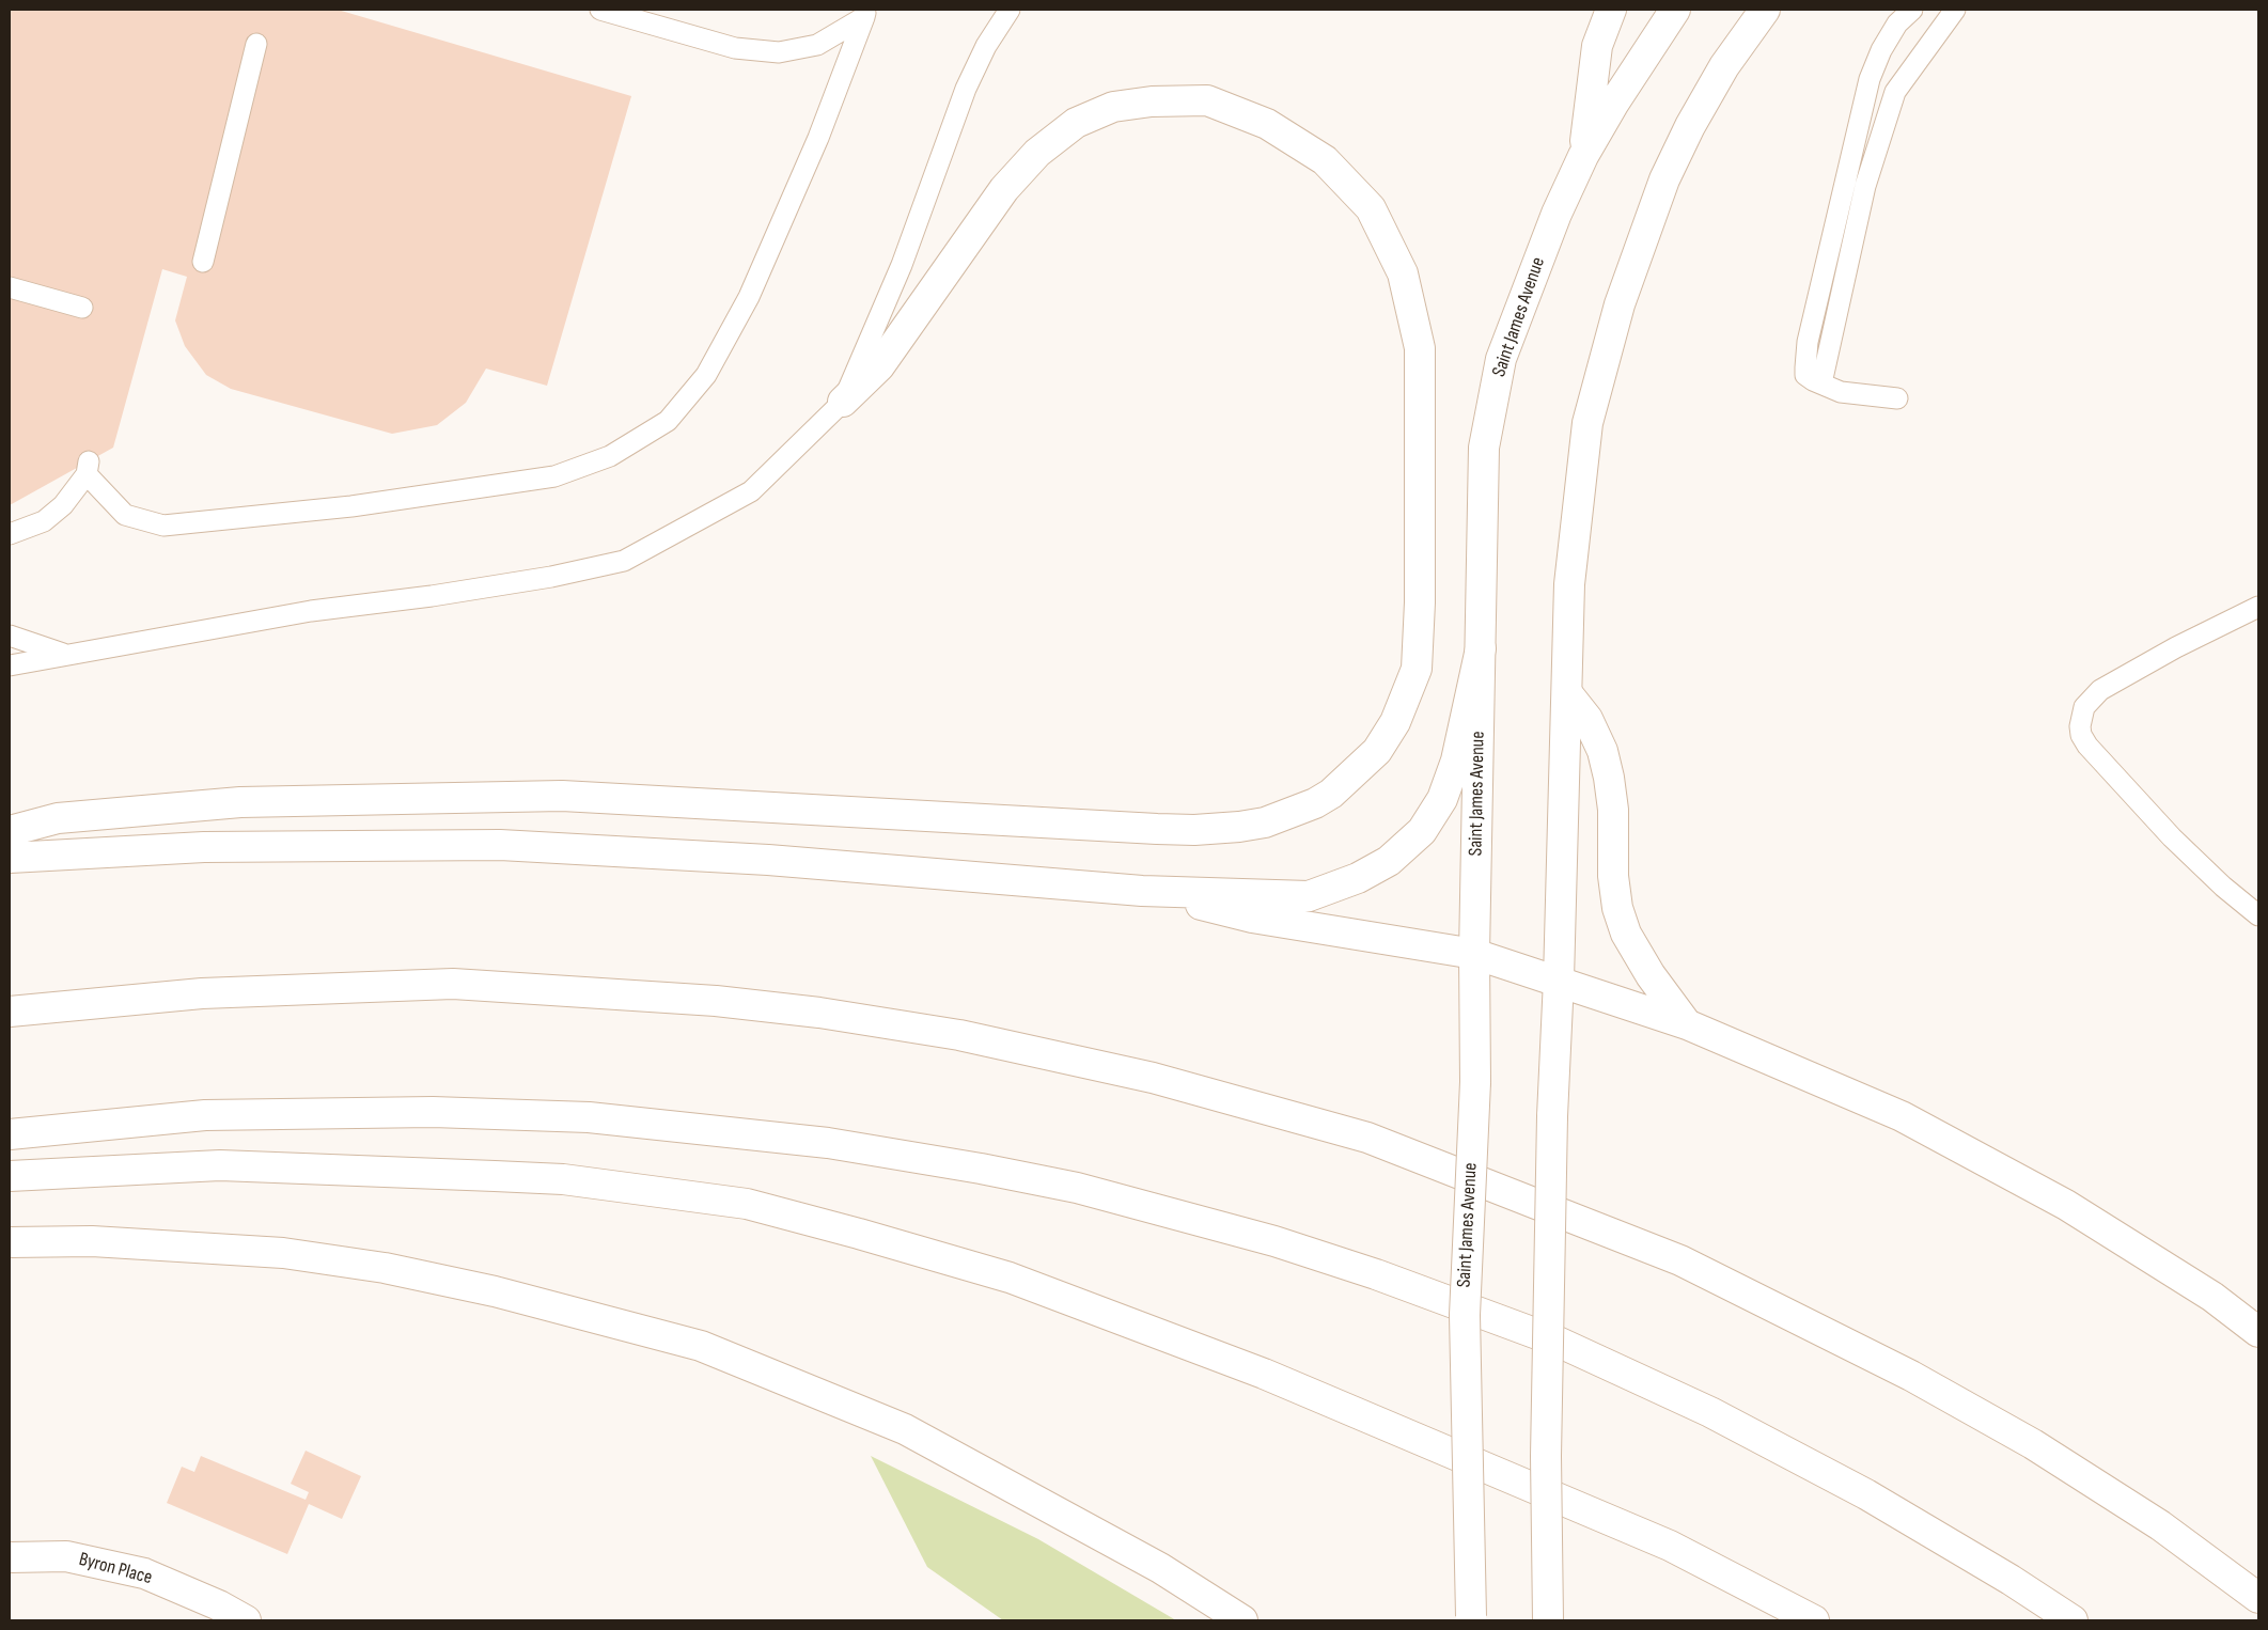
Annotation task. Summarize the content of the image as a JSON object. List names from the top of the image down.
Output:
{
  "streets": {
    "main road": ["Saint James Avenue", "Byron Place"]
  }
}
